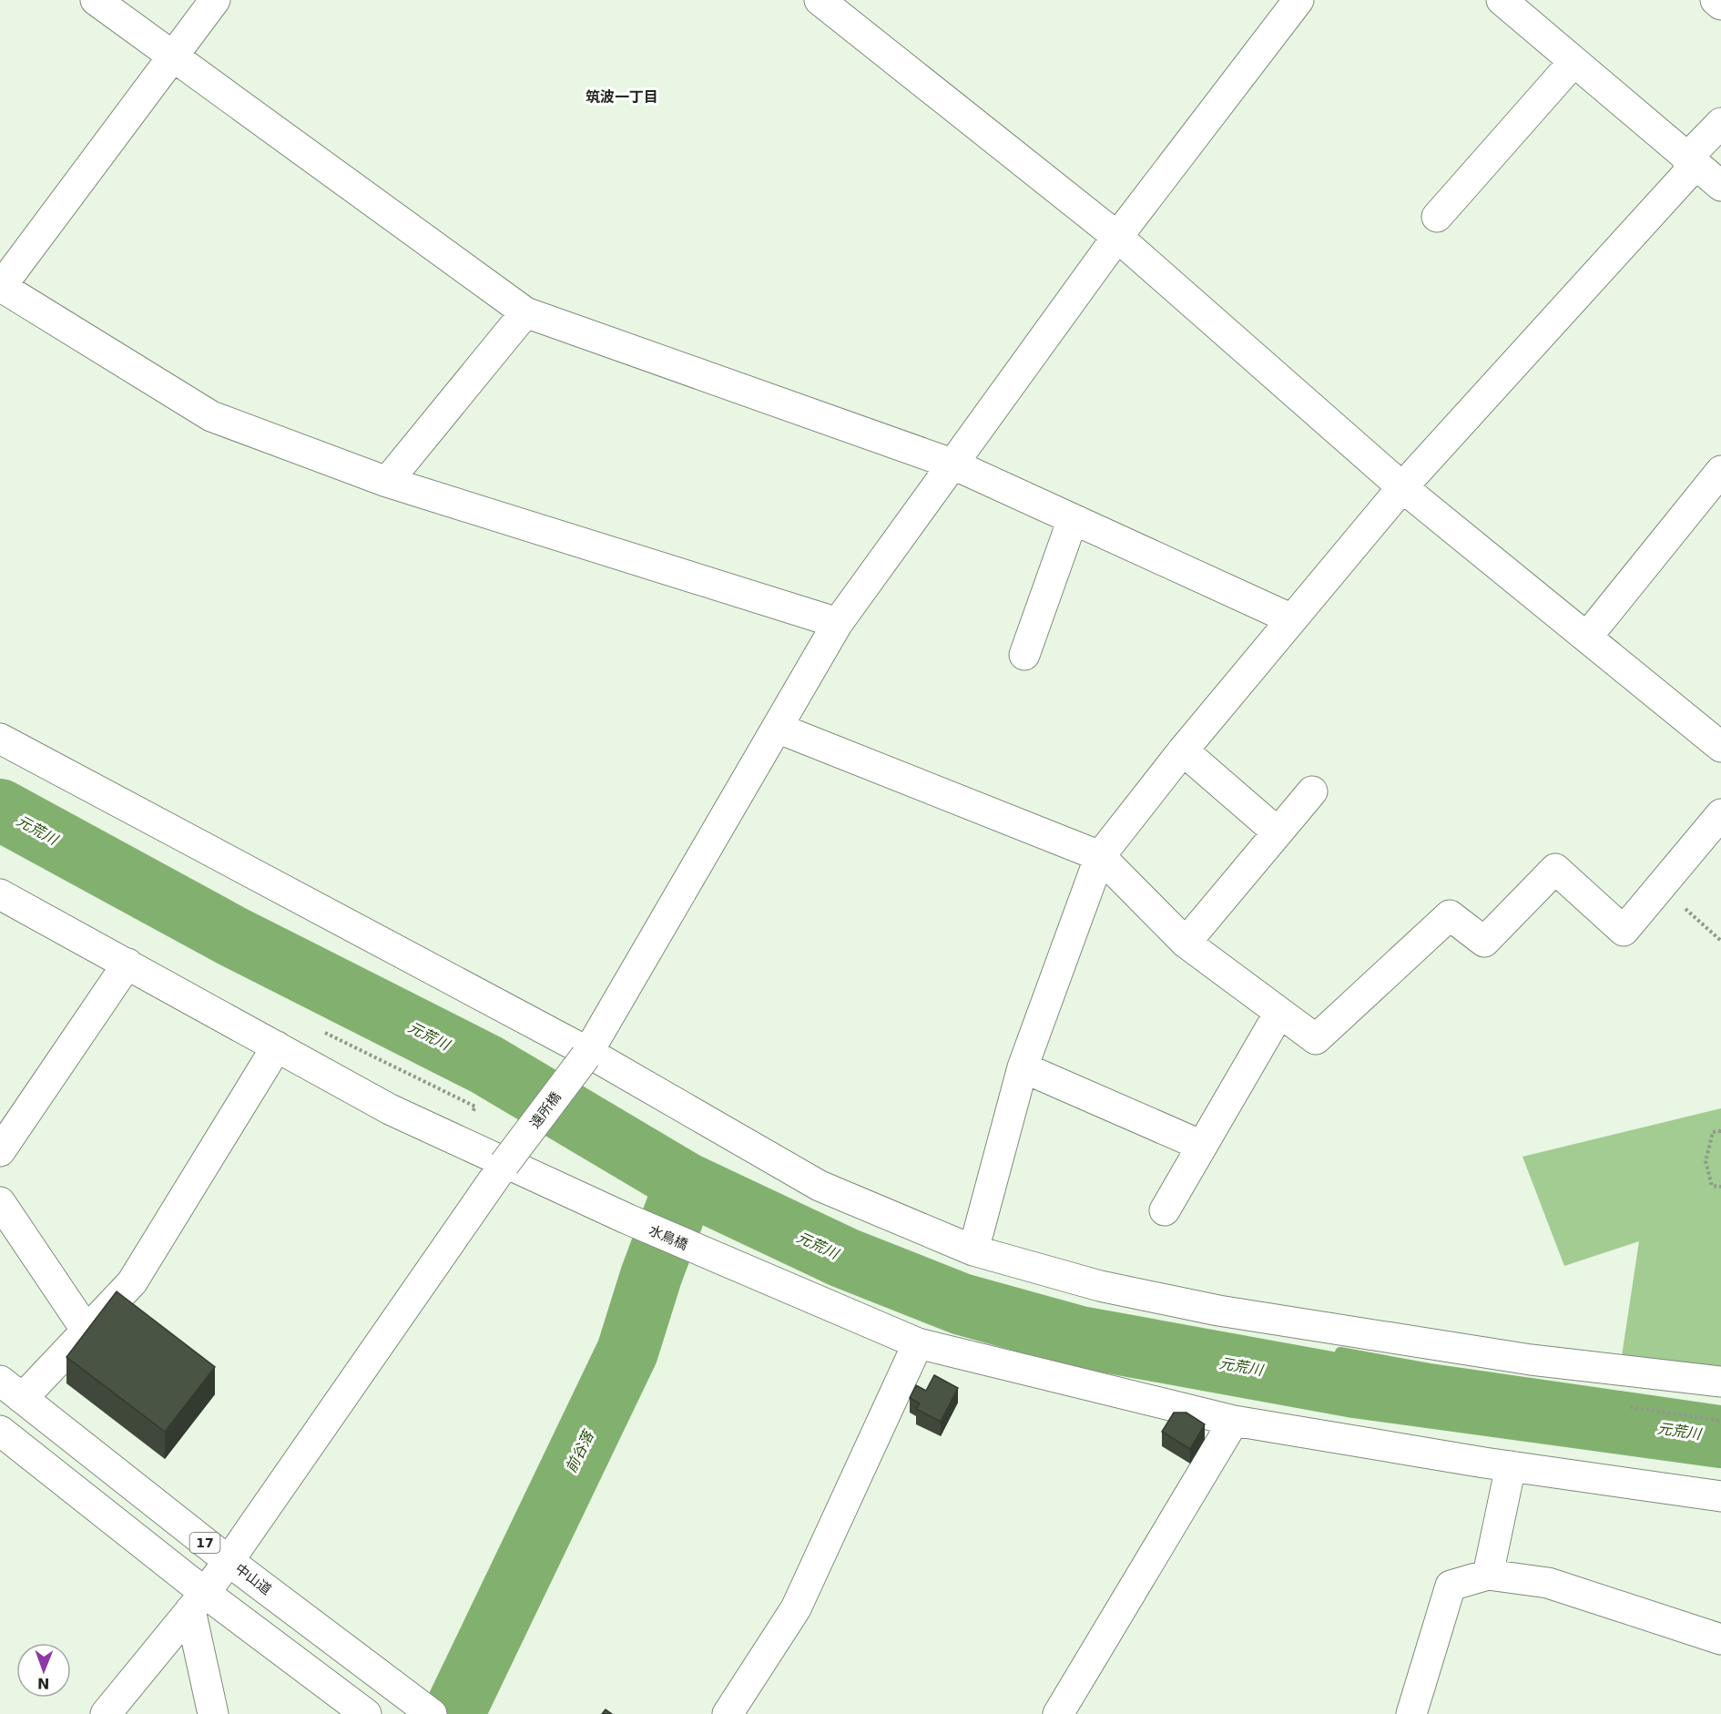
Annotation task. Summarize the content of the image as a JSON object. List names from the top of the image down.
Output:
{
  "streets": {
    "main road": [
      "遠所橋",
      "水鳥橋",
      "17",
      "中山道"
    ]
  },
  "crossings": [
    ["遠所橋", "水鳥橋"],
    ["遠所橋", "中山道"]
  ],
  "districts": ["筑波一丁目"],
  "water": ["元荒川", "前谷落"],
  "north": "bottom"
}
